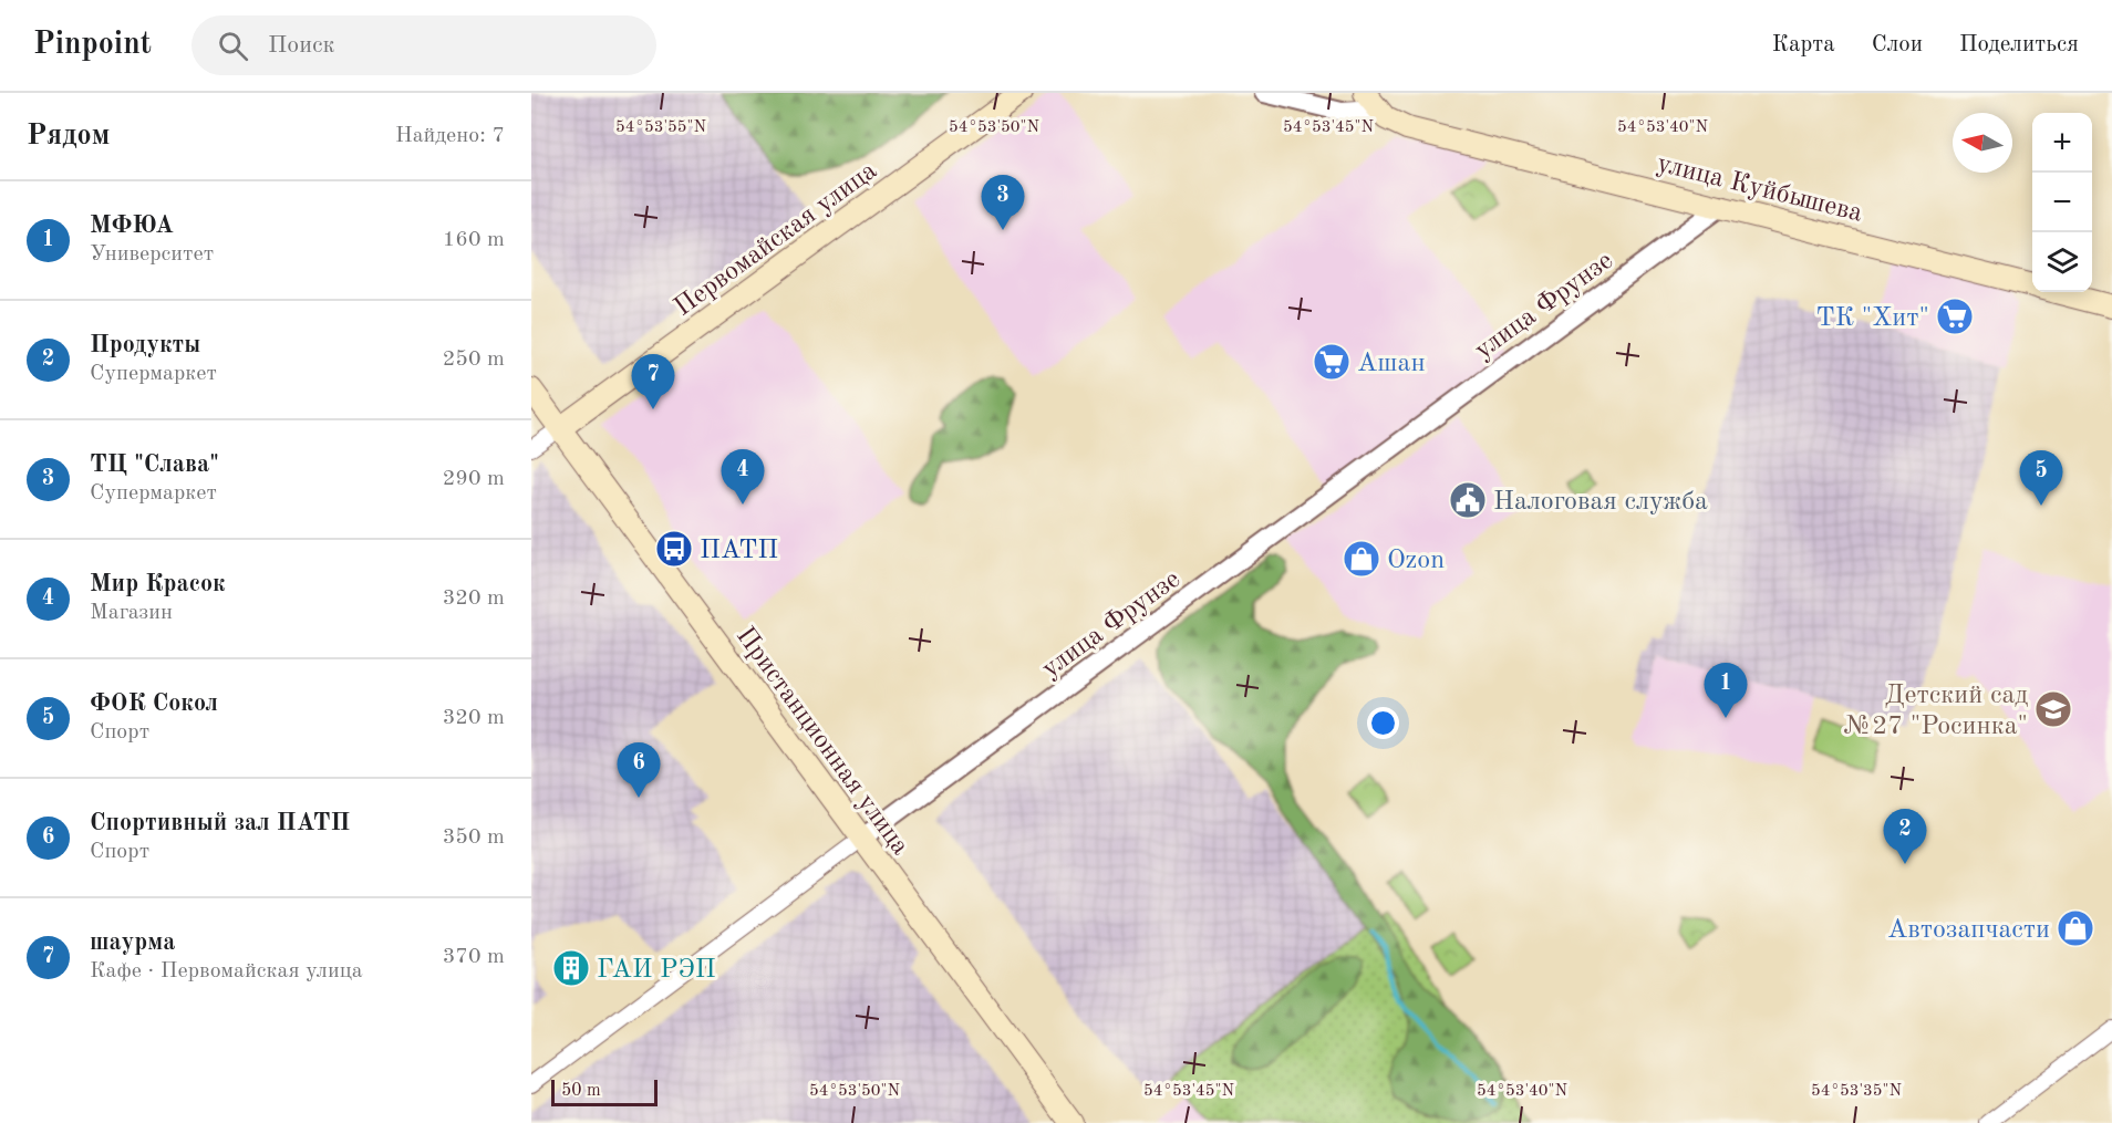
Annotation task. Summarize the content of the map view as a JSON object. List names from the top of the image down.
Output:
{
  "streets": {
    "main road": ["улица Куйбышева", "Первомайская улица", "Пристанционная улица"],
    "street": ["улица Фрунзе"]
  },
  "crossings": [
    ["улица Куйбышева", "улица Фрунзе"],
    ["Первомайская улица", "Пристанционная улица"],
    ["улица Фрунзе", "Пристанционная улица"]
  ],
  "places": {
    "supermarket": ["ТК \"Хит\"", "Ашан"],
    "public building": ["Налоговая служба"],
    "bus stop": ["ПАТП"],
    "shop": ["Ozon", "Автозапчасти"],
    "school or university": ["Детский сад №27 \"Росинка\""],
    "building": ["ГАИ РЭП"]
  },
  "scale_bar": "50 m",
  "north": "left",
  "page": {
    "header": "Pinpoint",
    "search": "Поиск",
    "nav": ["Карта", "Слои", "Поделиться"],
    "heading": ["Рядом", "Найдено: 7"],
    "map_buttons": ["+", "−"],
    "pins": [
      "3",
      "7",
      "4",
      "5",
      "1",
      "6",
      "2"
    ],
    "list": [
      {
        "mark": "1",
        "name": "МФЮА",
        "note": "Университет",
        "value": "160 m"
      },
      {
        "mark": "2",
        "name": "Продукты",
        "note": "Супермаркет",
        "value": "250 m"
      },
      {
        "mark": "3",
        "name": "ТЦ \"Слава\"",
        "note": "Супермаркет",
        "value": "290 m"
      },
      {
        "mark": "4",
        "name": "Мир Красок",
        "note": "Магазин",
        "value": "320 m"
      },
      {
        "mark": "5",
        "name": "ФОК Сокол",
        "note": "Спорт",
        "value": "320 m"
      },
      {
        "mark": "6",
        "name": "Спортивный зал ПАТП",
        "note": "Спорт",
        "value": "350 m"
      },
      {
        "mark": "7",
        "name": "шаурма",
        "note": "Кафе · Первомайская улица",
        "value": "370 m"
      }
    ],
    "scale": "50 m"
  },
  "coordinates": [
    "54°53'55\"N",
    "54°53'50\"N",
    "54°53'45\"N",
    "54°53'40\"N",
    "54°53'35\"N"
  ]
}
